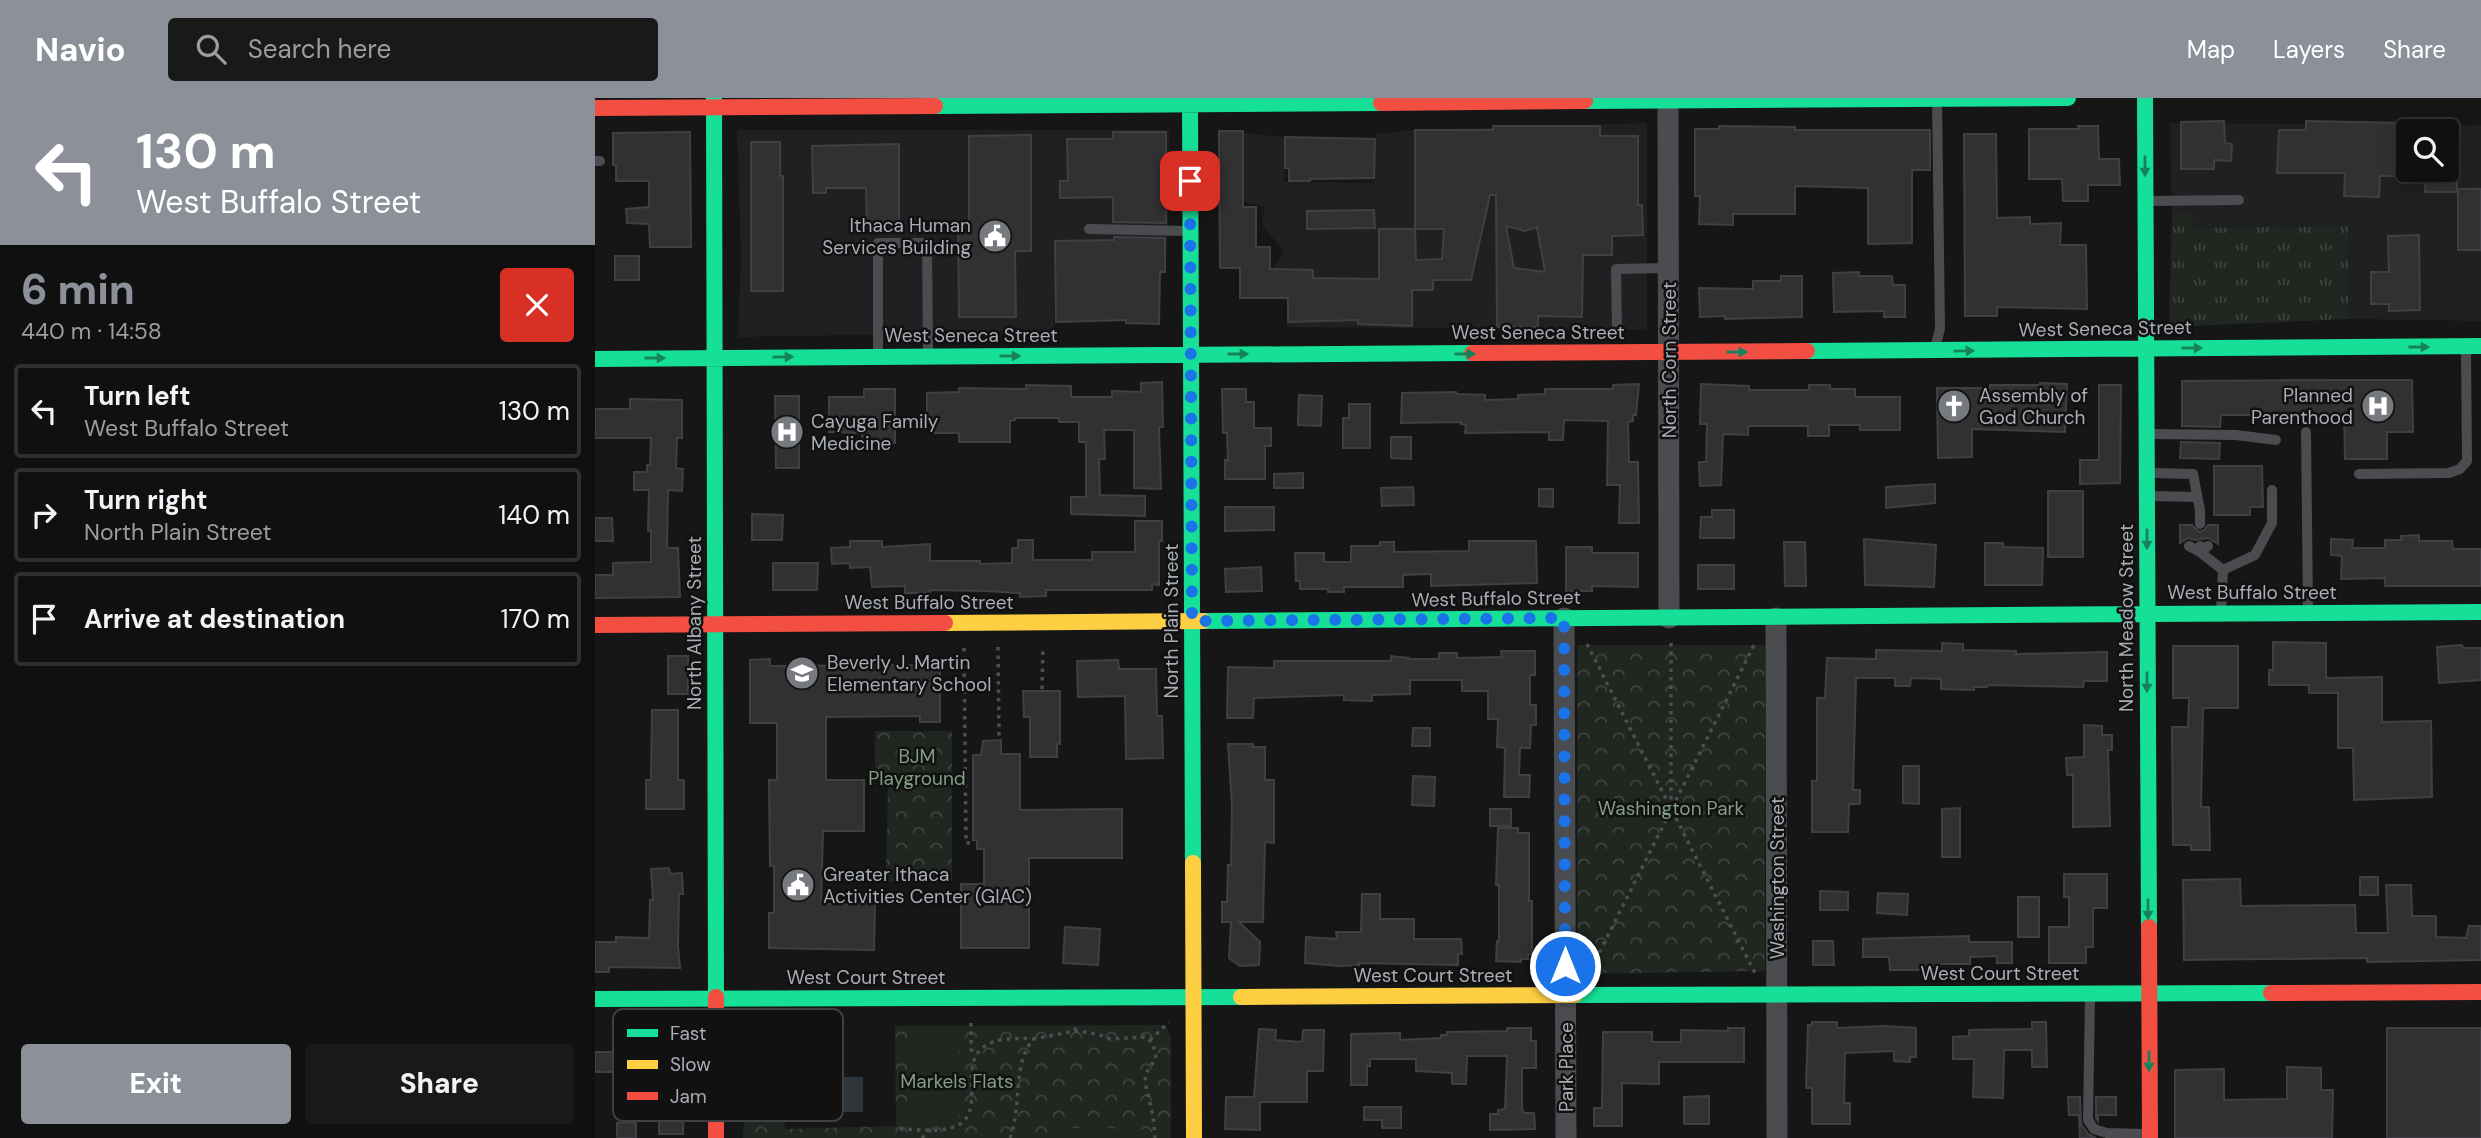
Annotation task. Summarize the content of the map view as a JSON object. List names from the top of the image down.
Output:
{
  "streets": {
    "main road": [
      "West Seneca Street",
      "West Buffalo Street",
      "North Meadow Street",
      "North Plain Street",
      "North Albany Street",
      "West Court Street"
    ],
    "street": ["North Corn Street", "Washington Street", "Park Place"]
  },
  "crossings": [
    ["West Seneca Street", "North Corn Street"],
    ["West Seneca Street", "North Meadow Street"],
    ["West Seneca Street", "North Plain Street"],
    ["West Seneca Street", "North Albany Street"],
    ["North Corn Street", "West Buffalo Street"],
    ["West Buffalo Street", "North Meadow Street"],
    ["West Buffalo Street", "North Plain Street"],
    ["West Buffalo Street", "North Albany Street"],
    ["West Buffalo Street", "Washington Street"],
    ["West Buffalo Street", "Park Place"],
    ["North Meadow Street", "West Court Street"],
    ["North Plain Street", "West Court Street"],
    ["North Albany Street", "West Court Street"],
    ["Washington Street", "West Court Street"],
    ["West Court Street", "Park Place"]
  ],
  "one_way": ["West Seneca Street", "North Meadow Street"],
  "parks": ["BJM Playground", "Washington Park", "Markels Flats"],
  "places": {
    "public building": ["Ithaca Human Services Building", "Greater Ithaca Activities Center (GIAC)"],
    "church": ["Assembly of God Church"],
    "hospital": ["Planned Parenthood", "Cayuga Family Medicine"],
    "school or university": ["Beverly J. Martin Elementary School"]
  },
  "legend": ["Fast", "Slow", "Jam"],
  "page": {
    "header": "Navio",
    "search": "Search here",
    "nav": ["Map", "Layers", "Share"],
    "turn": ["130 m", "West Buffalo Street"],
    "heading": ["6 min", "440 m · 14:58"],
    "list": [
      {
        "name": "Turn left",
        "note": "West Buffalo Street",
        "value": "130 m"
      },
      {
        "name": "Turn right",
        "note": "North Plain Street",
        "value": "140 m"
      },
      {
        "name": "Arrive at destination",
        "value": "170 m"
      }
    ],
    "buttons": ["Exit", "Share"]
  }
}
